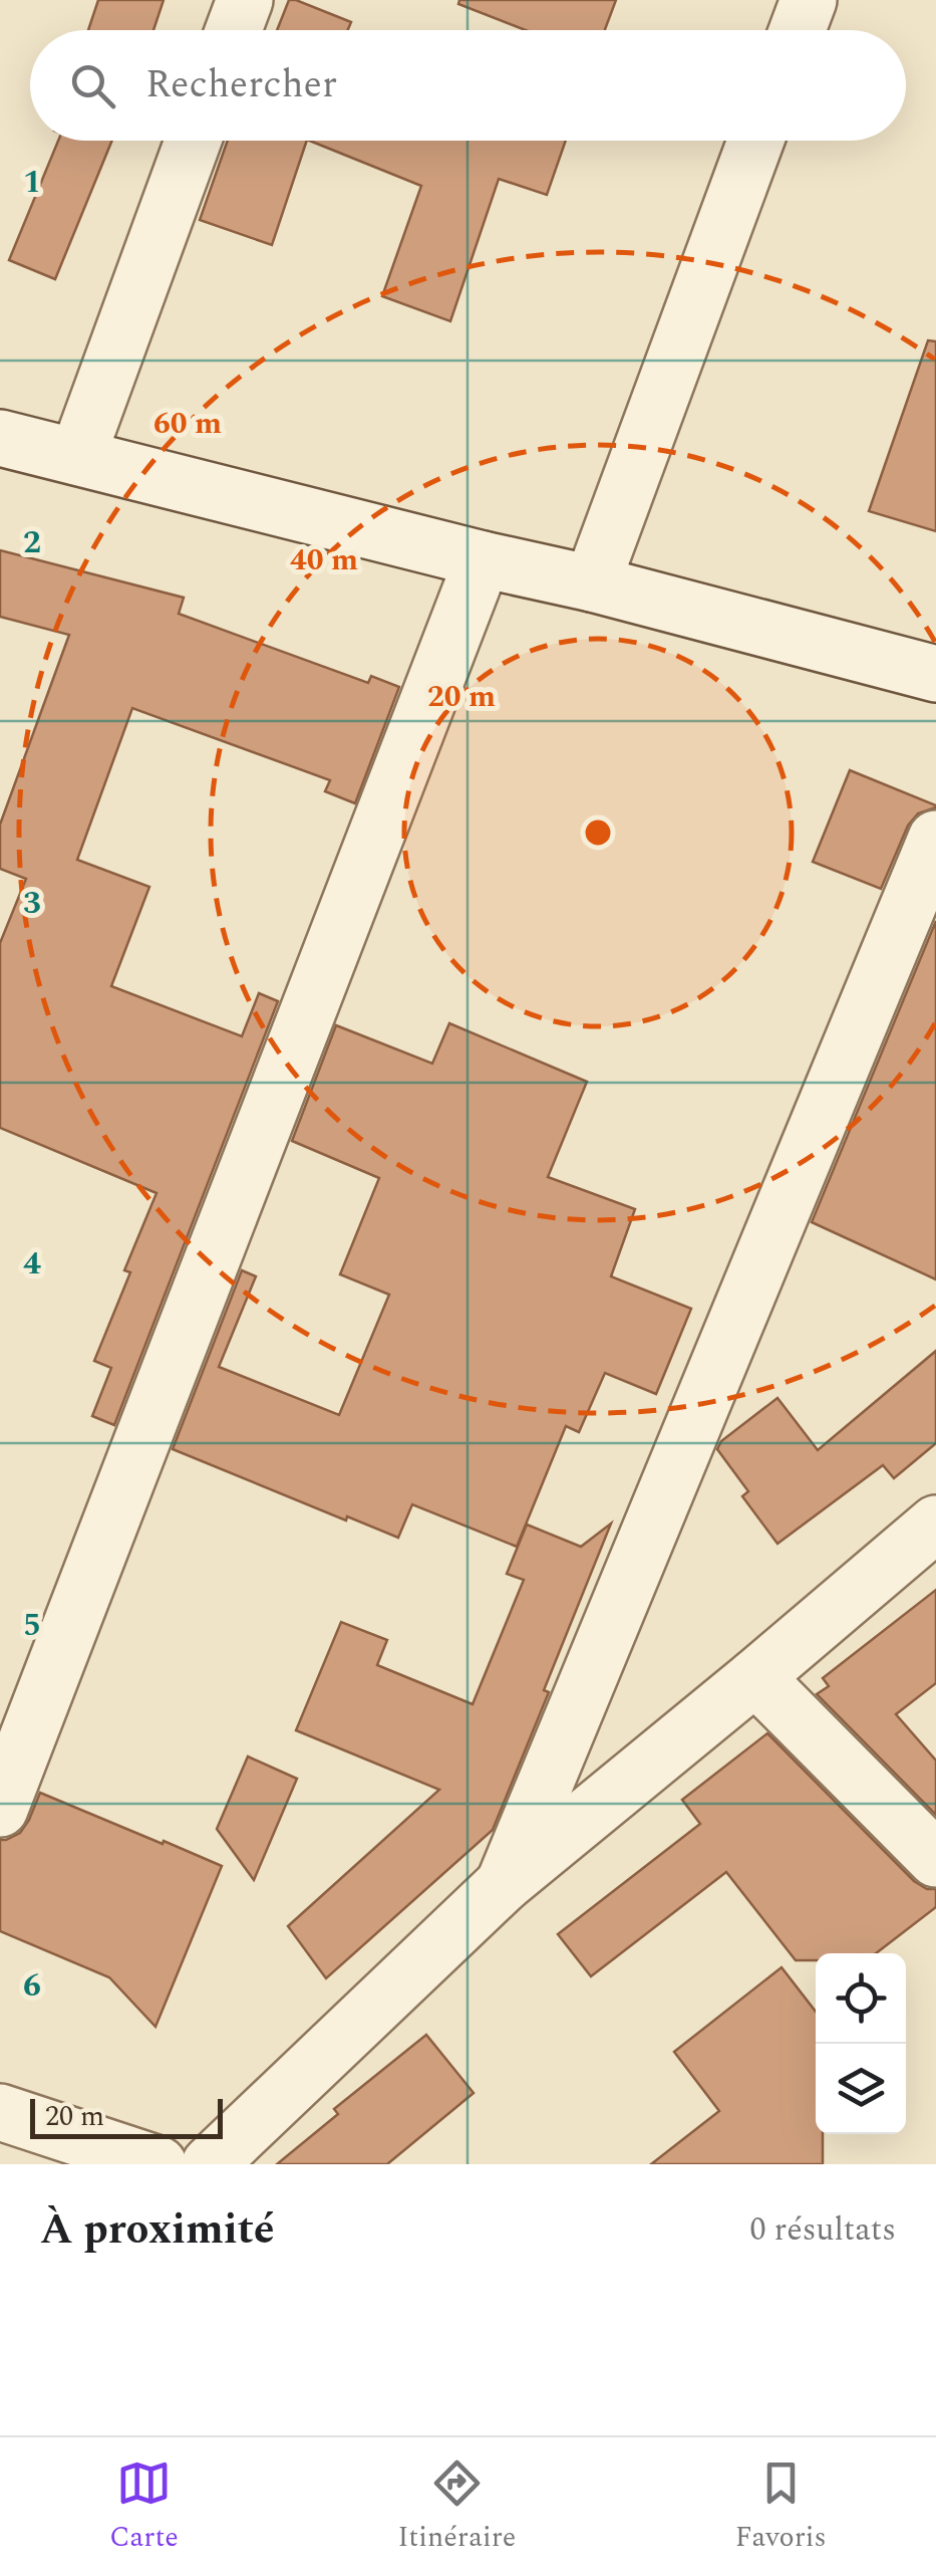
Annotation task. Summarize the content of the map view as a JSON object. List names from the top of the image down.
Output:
{
  "scale_bar": "20 m",
  "page": {
    "search": "Rechercher",
    "scale": "20 m",
    "heading": ["À proximité", "0 résultats"],
    "nav": ["Carte", "Itinéraire", "Favoris"]
  },
  "grid": {
    "rows": [
      "1",
      "2",
      "3",
      "4",
      "5",
      "6"
    ]
  },
  "rings": ["60 m", "40 m", "20 m"]
}
